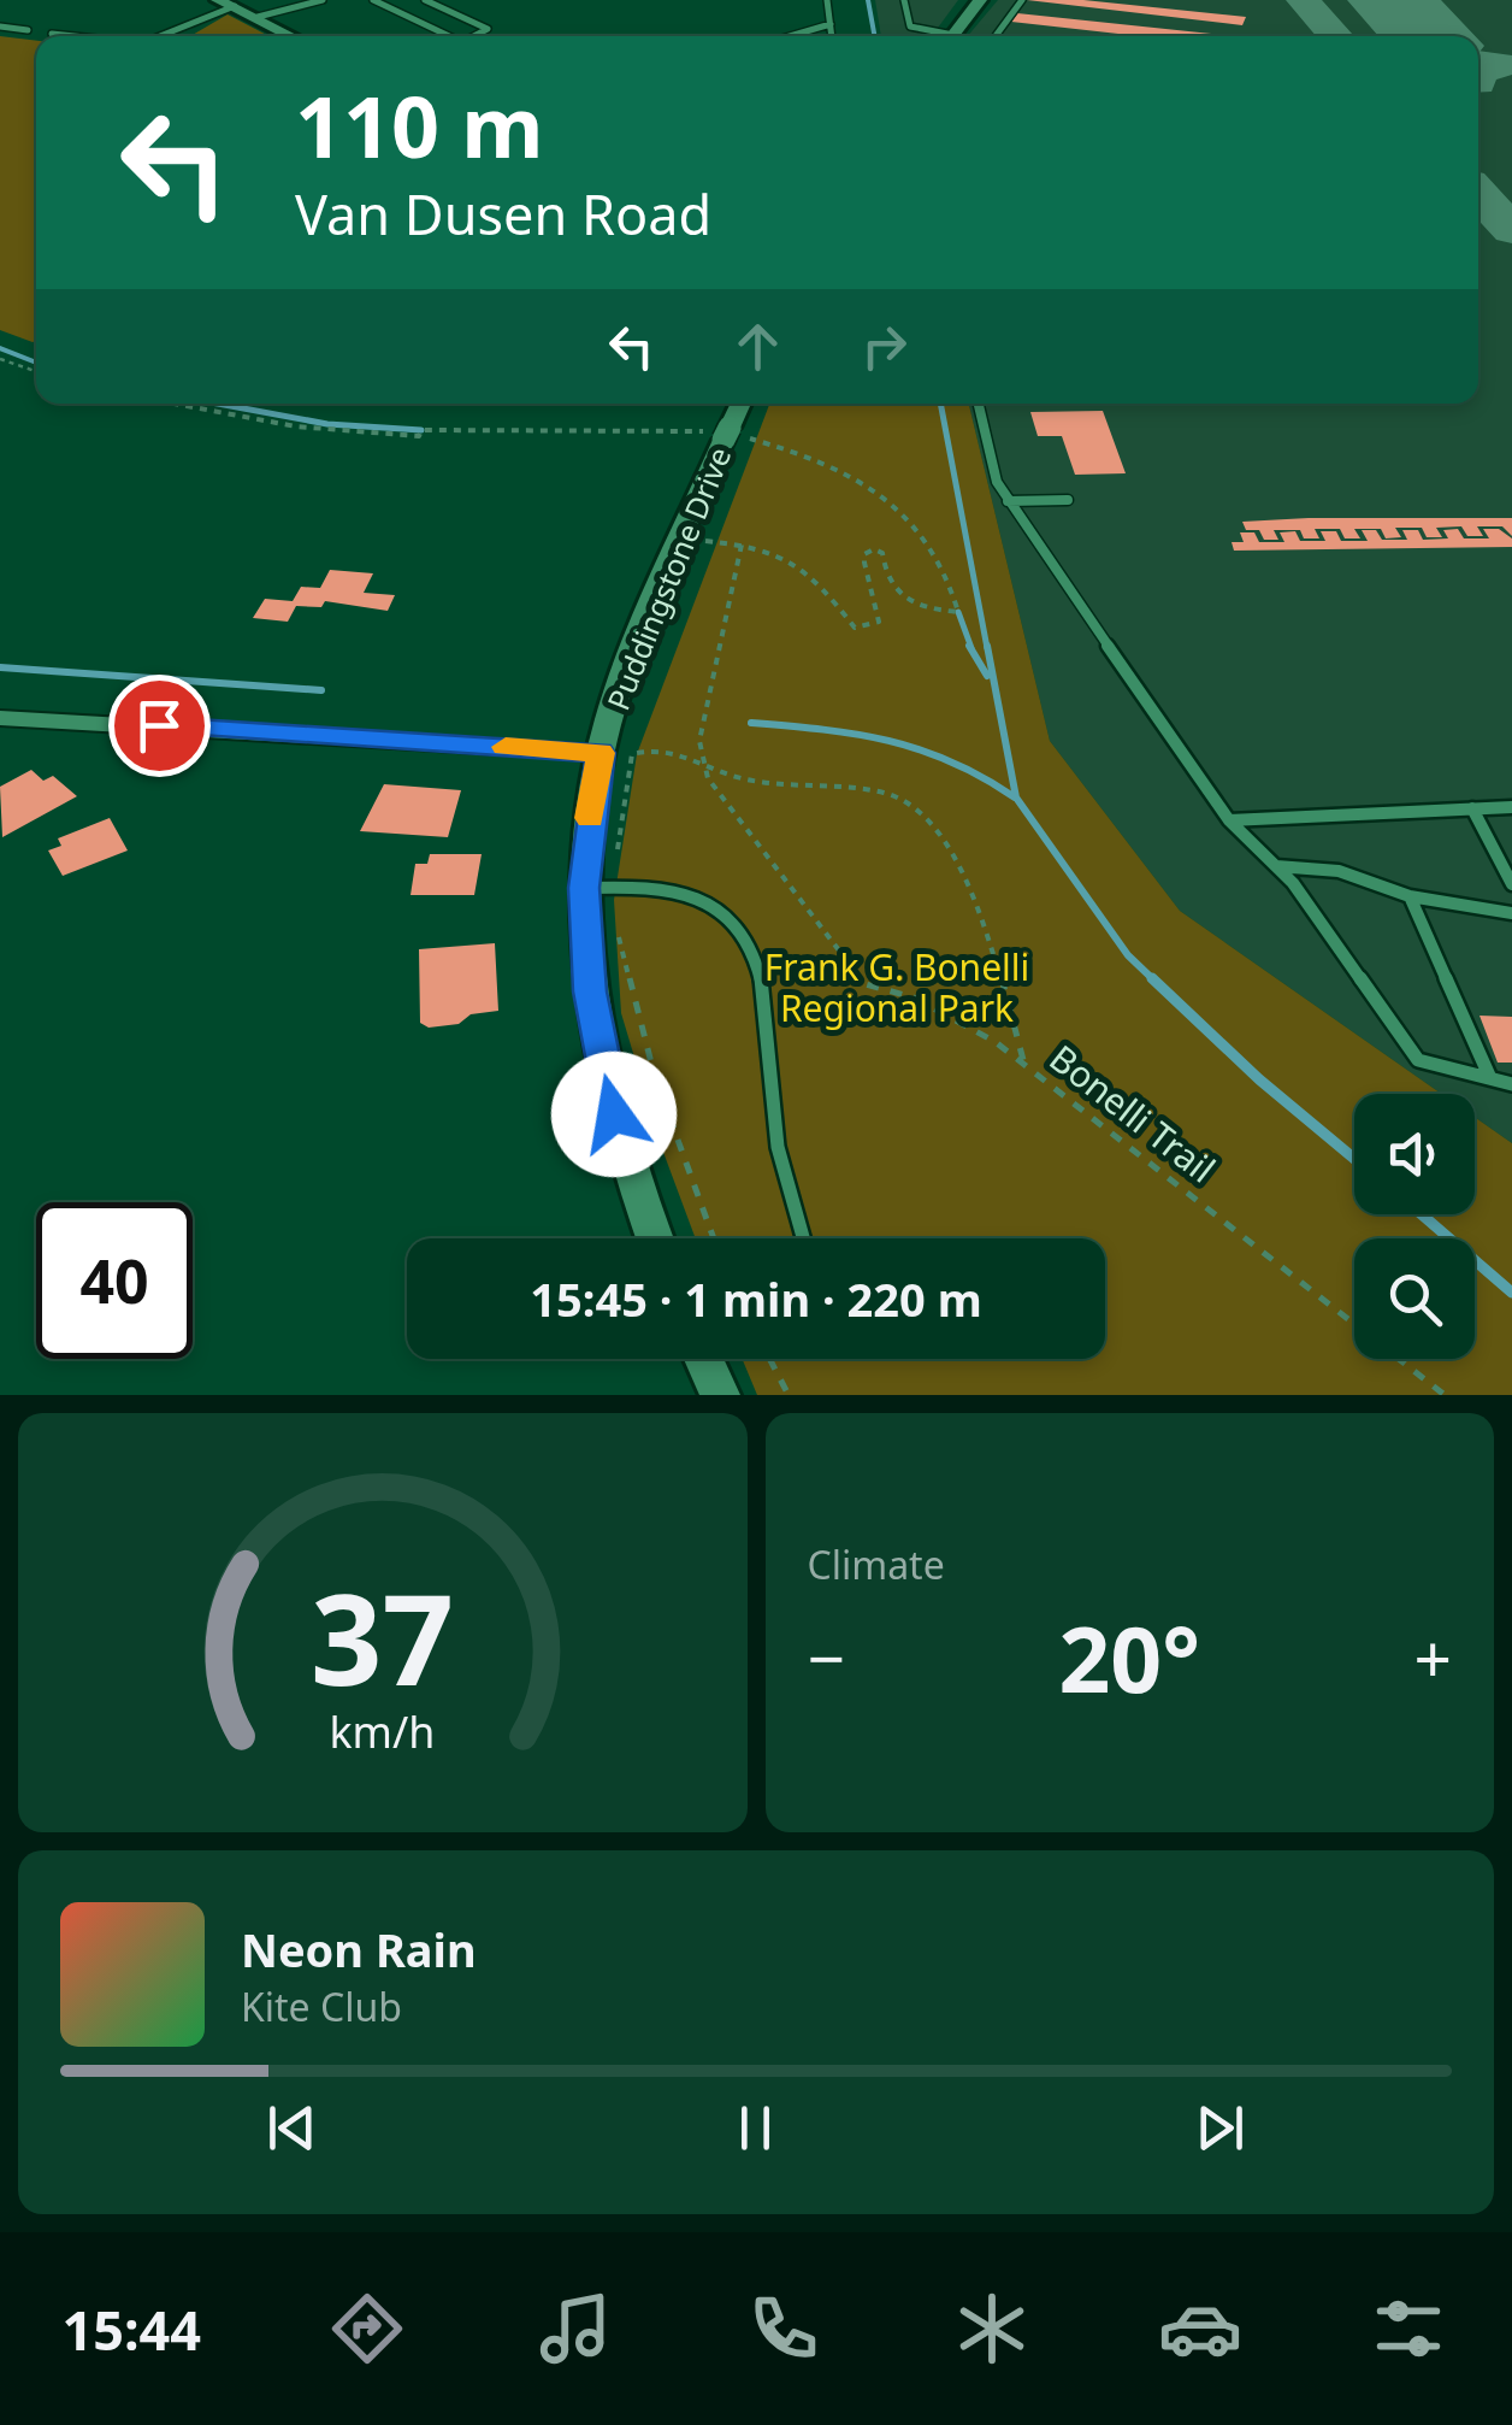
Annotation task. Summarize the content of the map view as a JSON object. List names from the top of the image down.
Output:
{
  "streets": {
    "street": ["Puddingstone Drive"],
    "path": ["Bonelli Trail"]
  },
  "crossings": [
    ["Puddingstone Drive", "Bonelli Trail"]
  ],
  "parks": ["Frank G. Bonelli Regional Park"],
  "page": {
    "turn": ["110 m", "Van Dusen Road"],
    "limit": "40",
    "trip": "15:45 · 1 min · 220 m",
    "tile": "Climate",
    "heat": ["−", "20°", "+"],
    "song": ["Neon Rain", "Kite Club"],
    "tabs": "15:44",
    "gauge": ["37", "km/h"]
  }
}
